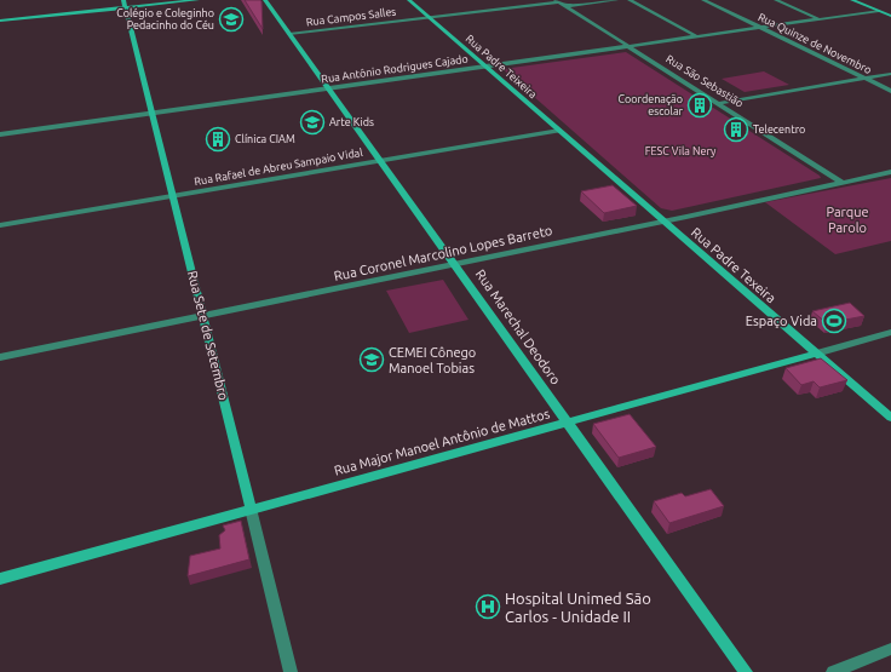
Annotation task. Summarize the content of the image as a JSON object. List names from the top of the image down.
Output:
{
  "streets": {
    "main road": [
      "Rua Padre Teixeira",
      "Rua Padre Texeira",
      "Rua Marechal Deodoro",
      "Rua Sete de Setembro",
      "Rua Major Manoel Antônio de Mattos"
    ],
    "street": [
      "Rua Campos Salles",
      "Rua Quinze de Novembro",
      "Rua Antônio Rodrigues Cajado",
      "Rua São Sebastião",
      "Rua Rafael de Abreu Sampaio Vidal",
      "Rua Coronel Marcolino Lopes Barreto"
    ]
  },
  "crossings": [
    ["Rua Campos Salles", "Rua Padre Teixeira"],
    ["Rua Campos Salles", "Rua São Sebastião"],
    ["Rua Campos Salles", "Rua Marechal Deodoro"],
    ["Rua Quinze de Novembro", "Rua Antônio Rodrigues Cajado"],
    ["Rua Padre Teixeira", "Rua Antônio Rodrigues Cajado"],
    ["Rua Padre Teixeira", "Rua Rafael de Abreu Sampaio Vidal"],
    ["Rua Padre Teixeira", "Rua Padre Texeira"],
    ["Rua Antônio Rodrigues Cajado", "Rua São Sebastião"],
    ["Rua Antônio Rodrigues Cajado", "Rua Marechal Deodoro"],
    ["Rua Antônio Rodrigues Cajado", "Rua Sete de Setembro"],
    ["Rua São Sebastião", "Rua Coronel Marcolino Lopes Barreto"],
    ["Rua Rafael de Abreu Sampaio Vidal", "Rua Padre Texeira"],
    ["Rua Rafael de Abreu Sampaio Vidal", "Rua Marechal Deodoro"],
    ["Rua Rafael de Abreu Sampaio Vidal", "Rua Sete de Setembro"],
    ["Rua Coronel Marcolino Lopes Barreto", "Rua Padre Texeira"],
    ["Rua Coronel Marcolino Lopes Barreto", "Rua Marechal Deodoro"],
    ["Rua Coronel Marcolino Lopes Barreto", "Rua Sete de Setembro"],
    ["Rua Padre Texeira", "Rua Major Manoel Antônio de Mattos"],
    ["Rua Marechal Deodoro", "Rua Major Manoel Antônio de Mattos"],
    ["Rua Sete de Setembro", "Rua Major Manoel Antônio de Mattos"]
  ],
  "parks": ["FESC Vila Nery", "Parque Parolo"],
  "places": {
    "school or university": ["Colégio e Coleginho Pedacinho do Céu", "Arte Kids", "CEMEI Cônego Manoel Tobias"],
    "building": ["Coordenação escolar", "Telecentro", "Clínica CIAM"],
    "sports": ["Espaço Vida"],
    "hospital": ["Hospital Unimed São Carlos - Unidade II"]
  }
}
